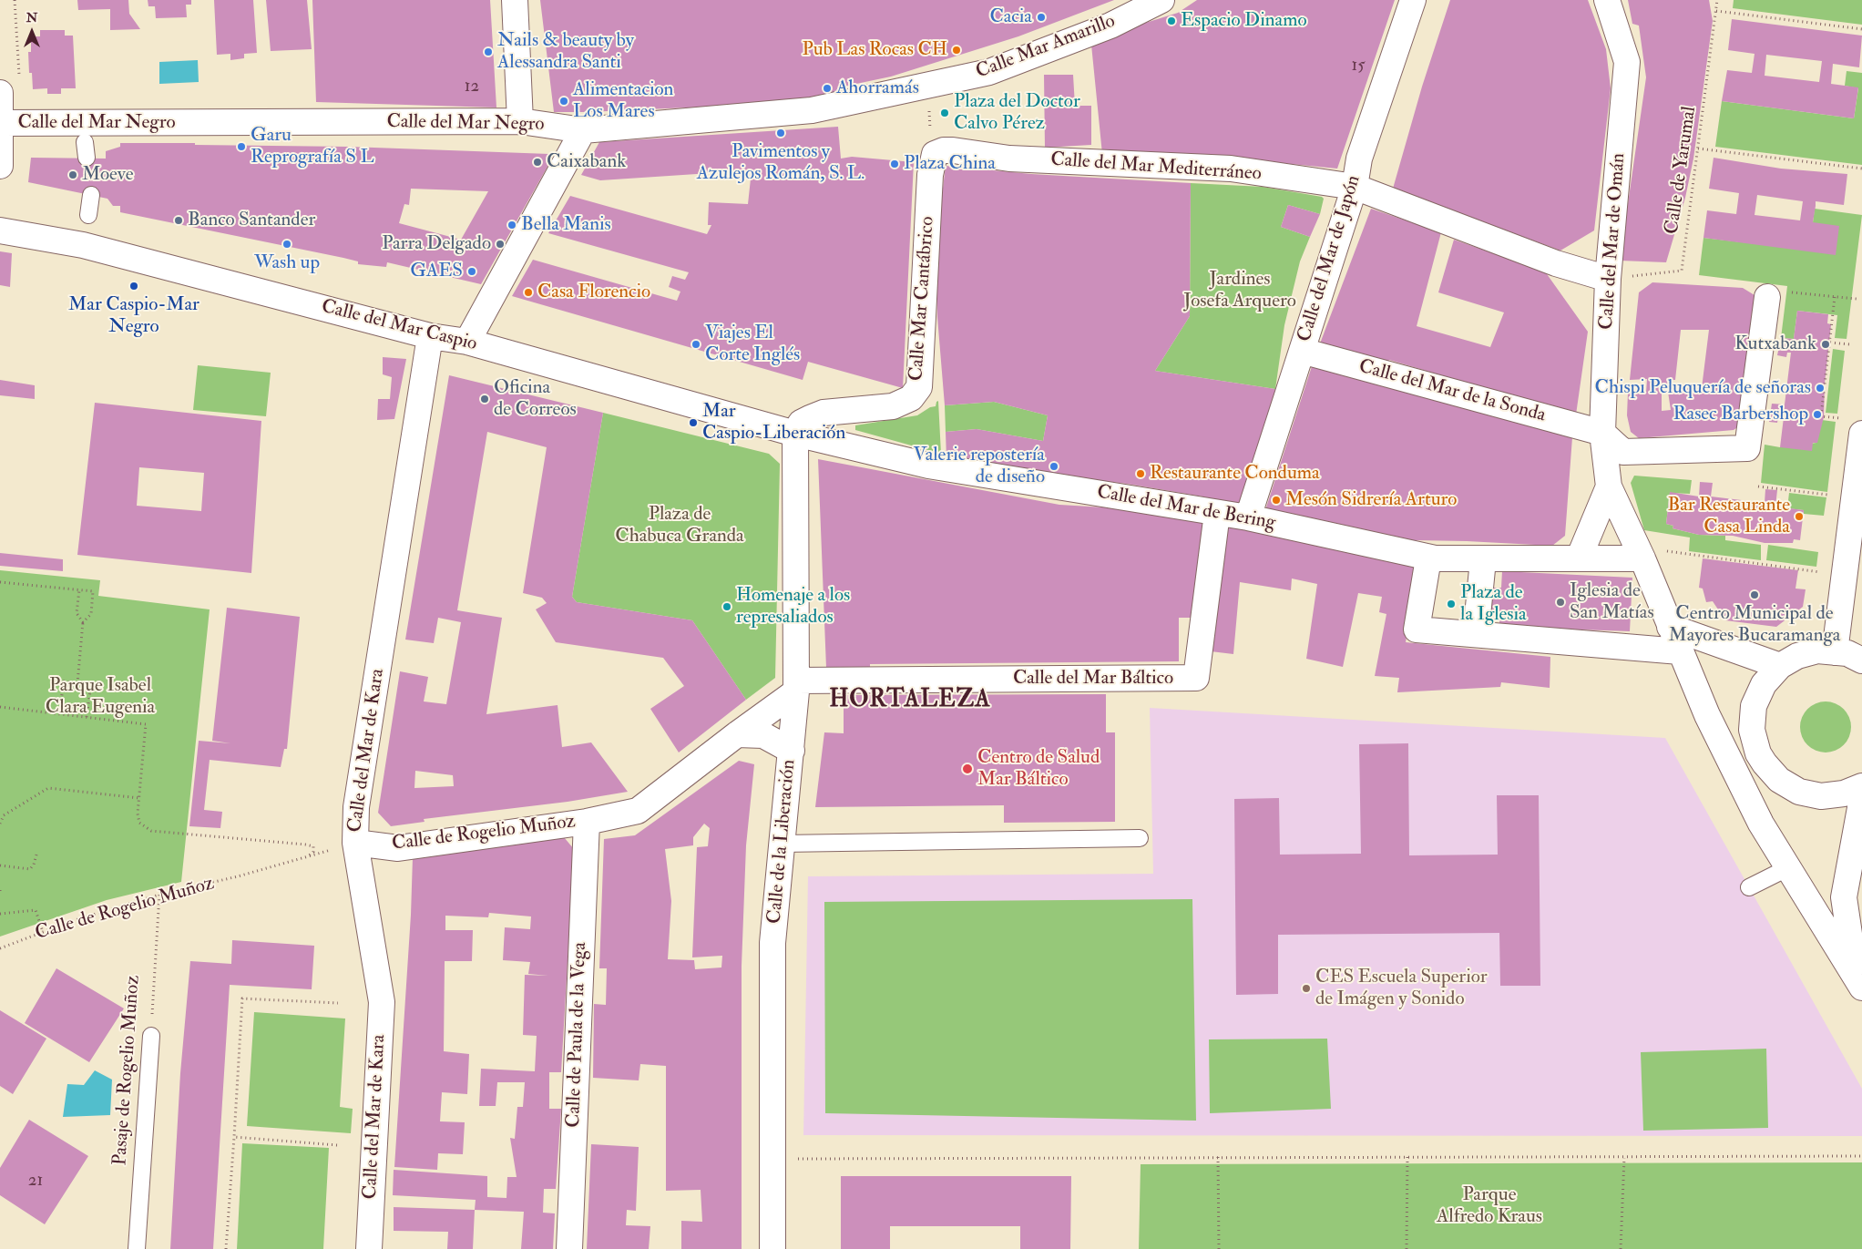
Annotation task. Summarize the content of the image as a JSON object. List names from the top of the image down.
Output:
{
  "streets": {
    "street": [
      "Calle Mar Amarillo",
      "Calle del Mar Negro",
      "Calle del Mar Mediterráneo",
      "Calle del Mar de Omán",
      "Calle del Mar de Japón",
      "Calle Mar Cantábrico",
      "Calle del Mar Caspio",
      "Calle del Mar de la Sonda",
      "Calle del Mar de Bering",
      "Calle del Mar Báltico",
      "Calle del Mar de Kara",
      "Calle de Rogelio Muñoz",
      "Calle de la Liberación",
      "Calle de Paula de la Vega"
    ],
    "lane": ["Pasaje de Rogelio Muñoz"],
    "path": ["Calle de Yarumal"]
  },
  "crossings": [
    ["Calle Mar Amarillo", "Calle del Mar Negro"],
    ["Calle del Mar Mediterráneo", "Calle de Yarumal"],
    ["Calle del Mar Mediterráneo", "Calle del Mar de Omán"],
    ["Calle del Mar Mediterráneo", "Calle del Mar de Japón"],
    ["Calle del Mar Mediterráneo", "Calle Mar Cantábrico"],
    ["Calle de Yarumal", "Calle del Mar de Omán"],
    ["Calle del Mar de Omán", "Calle del Mar de la Sonda"],
    ["Calle del Mar de Omán", "Calle del Mar de Bering"],
    ["Calle del Mar de Japón", "Calle del Mar de la Sonda"],
    ["Calle del Mar de Japón", "Calle del Mar de Bering"],
    ["Calle Mar Cantábrico", "Calle del Mar Caspio"],
    ["Calle Mar Cantábrico", "Calle del Mar de Bering"],
    ["Calle Mar Cantábrico", "Calle de la Liberación"],
    ["Calle del Mar Caspio", "Calle del Mar de Bering"],
    ["Calle del Mar Caspio", "Calle del Mar de Kara"],
    ["Calle del Mar Caspio", "Calle de la Liberación"],
    ["Calle del Mar de Bering", "Calle del Mar Báltico"],
    ["Calle del Mar de Bering", "Calle de la Liberación"],
    ["Calle del Mar Báltico", "Calle de Rogelio Muñoz"],
    ["Calle del Mar Báltico", "Calle de la Liberación"],
    ["Calle del Mar de Kara", "Calle de Rogelio Muñoz"],
    ["Calle de Rogelio Muñoz", "Calle de la Liberación"],
    ["Calle de Rogelio Muñoz", "Calle de Paula de la Vega"],
    ["Calle de Rogelio Muñoz", "Pasaje de Rogelio Muñoz"]
  ],
  "districts": ["HORTALEZA"],
  "parks": [
    "Jardines Josefa Arquero",
    "Plaza de Chabuca Granda",
    "Parque Isabel Clara Eugenia",
    "Parque Alfredo Kraus"
  ],
  "places": [
    "Cacia",
    "Espacio Dinamo",
    "Pub Las Rocas CH",
    "Nails & beauty by Alessandra Santi",
    "Ahorramás",
    "Alimentacion Los Mares",
    "Plaza del Doctor Calvo Pérez",
    "Pavimentos y Azulejos Román, S. L.",
    "Garu Reprografía S L",
    "Caixabank",
    "Plaza China",
    "Moeve",
    "Banco Santander",
    "Bella Manis",
    "Wash up",
    "Parra Delgado",
    "GAES",
    "Mar Caspio-Mar Negro",
    "Casa Florencio",
    "Viajes El Corte Inglés",
    "Kutxabank",
    "Chispi Peluquería de señoras",
    "Oficina de Correos",
    "Rasec Barbershop",
    "Mar Caspio-Liberación",
    "Valerie repostería de diseño",
    "Restaurante Conduma",
    "Mesón Sidrería Arturo",
    "Bar Restaurante Casa Linda",
    "Centro Municipal de Mayores Bucaramanga",
    "Iglesia de San Matías",
    "Plaza de la Iglesia",
    "Homenaje a los represaliados",
    "Centro de Salud Mar Báltico",
    "CES Escuela Superior de Imágen y Sonido"
  ],
  "house_numbers": ["15", "12", "21"],
  "north": "top"
}
